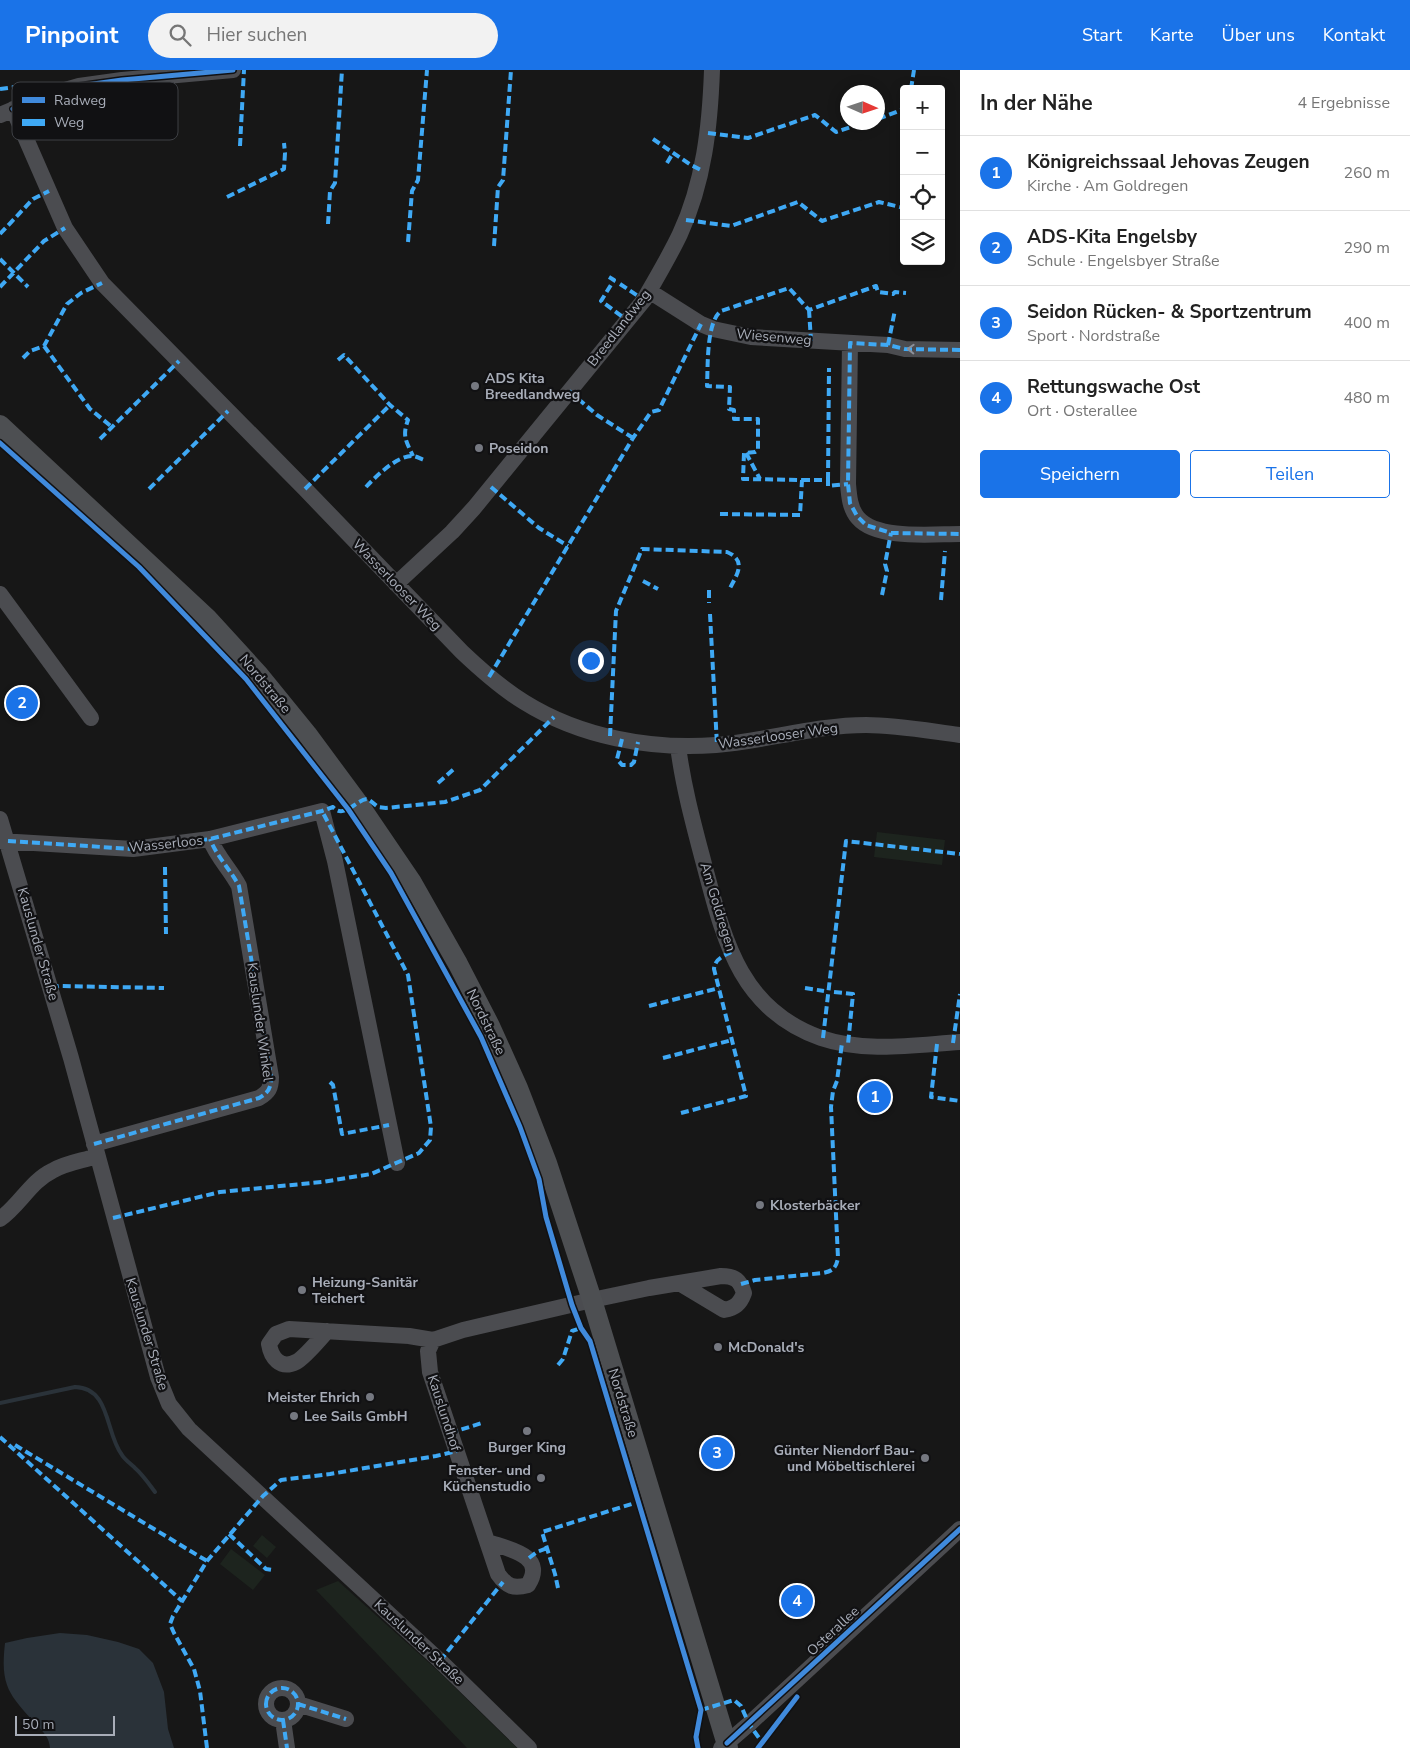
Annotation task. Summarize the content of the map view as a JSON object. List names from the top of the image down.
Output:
{
  "streets": {
    "main road": ["Nordstraße"],
    "street": [
      "Breedlandweg",
      "Wiesenweg",
      "Wasserlooser Weg",
      "Wasserloos",
      "Am Goldregen",
      "Kauslunder Straße",
      "Kauslunder Winkel",
      "Kauslundhof",
      "Osterallee"
    ]
  },
  "crossings": [
    ["Breedlandweg", "Wiesenweg"],
    ["Breedlandweg", "Wasserlooser Weg"],
    ["Wasserlooser Weg", "Am Goldregen"],
    ["Nordstraße", "Osterallee"],
    ["Wasserloos", "Kauslunder Straße"],
    ["Wasserloos", "Kauslunder Winkel"],
    ["Kauslunder Straße", "Kauslunder Winkel"]
  ],
  "places": [
    "ADS Kita Breedlandweg",
    "Poseidon",
    "Klosterbäcker",
    "Heizung-Sanitär Teichert",
    "McDonald's",
    "Meister Ehrich",
    "Lee Sails GmbH",
    "Burger King",
    "Günter Niendorf Bau- und Möbeltischlerei",
    "Fenster- und Küchenstudio"
  ],
  "legend": ["Radweg", "Weg"],
  "scale_bar": "50 m",
  "north": "right",
  "page": {
    "header": "Pinpoint",
    "search": "Hier suchen",
    "nav": [
      "Start",
      "Karte",
      "Über uns",
      "Kontakt"
    ],
    "heading": ["In der Nähe", "4 Ergebnisse"],
    "map_buttons": ["+", "−"],
    "list": [
      {
        "mark": "1",
        "name": "Königreichssaal Jehovas Zeugen",
        "note": "Kirche · Am Goldregen",
        "value": "260 m"
      },
      {
        "mark": "2",
        "name": "ADS-Kita Engelsby",
        "note": "Schule · Engelsbyer Straße",
        "value": "290 m"
      },
      {
        "mark": "3",
        "name": "Seidon Rücken- & Sportzentrum",
        "note": "Sport · Nordstraße",
        "value": "400 m"
      },
      {
        "mark": "4",
        "name": "Rettungswache Ost",
        "note": "Ort · Osterallee",
        "value": "480 m"
      }
    ],
    "buttons": ["Speichern", "Teilen"],
    "pins": [
      "2",
      "1",
      "3",
      "4"
    ],
    "scale": "50 m"
  }
}
